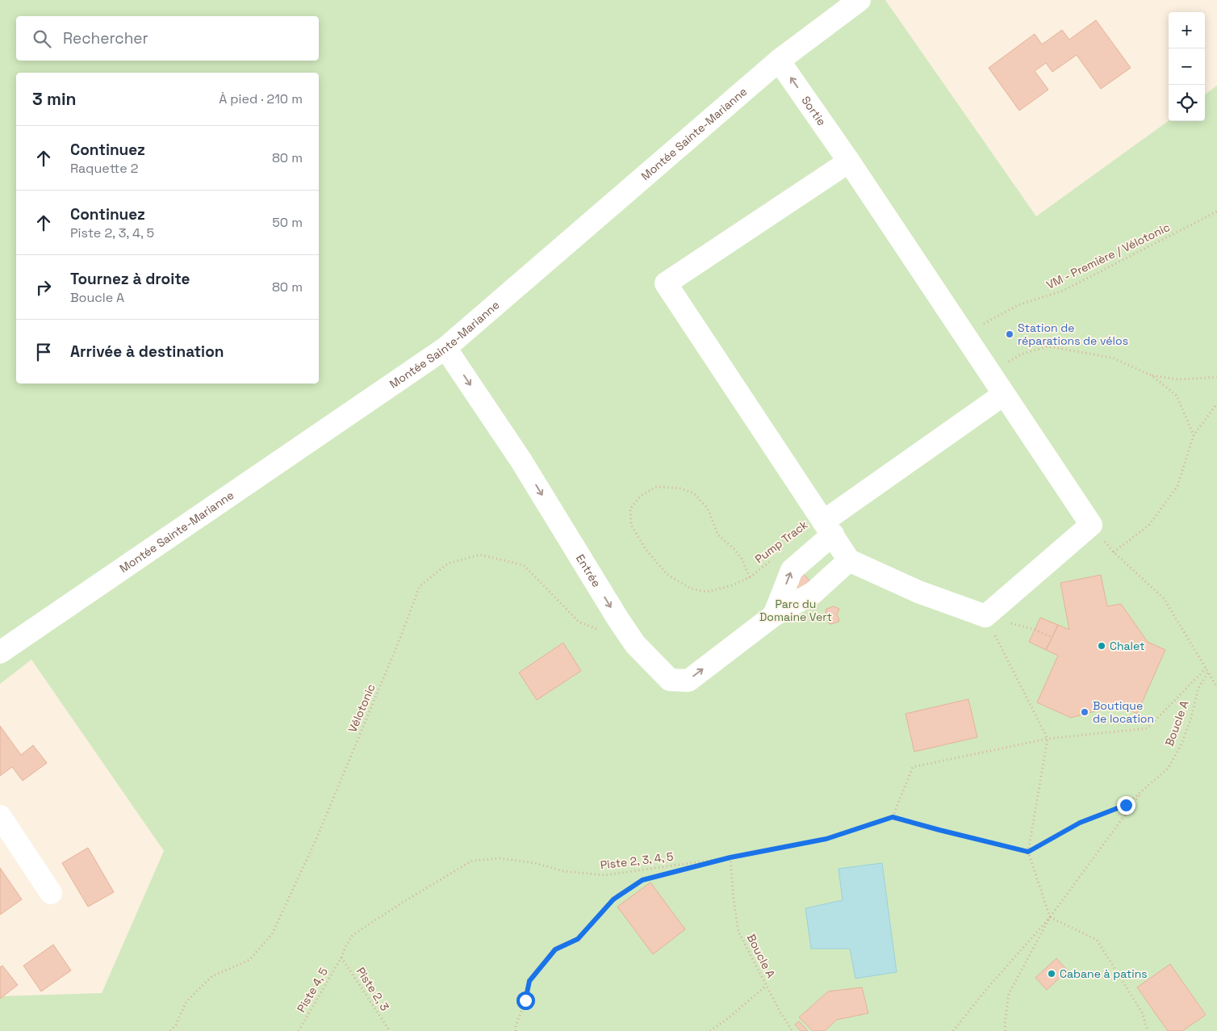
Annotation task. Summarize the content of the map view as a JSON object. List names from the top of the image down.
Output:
{
  "streets": {
    "street": ["Sortie", "Montée Sainte-Marianne", "Entrée"],
    "path": [
      "VM - Première / Vélotonic",
      "Pump Track",
      "Vélotonic",
      "Boucle A",
      "Piste 2, 3, 4, 5",
      "Piste 2, 3",
      "Piste 4, 5"
    ]
  },
  "crossings": [
    ["Sortie", "Montée Sainte-Marianne"],
    ["Sortie", "VM - Première / Vélotonic"],
    ["Montée Sainte-Marianne", "Entrée"],
    ["Boucle A", "Piste 2, 3, 4, 5"],
    ["Piste 2, 3, 4, 5", "Piste 2, 3"],
    ["Piste 2, 3, 4, 5", "Piste 4, 5"],
    ["Piste 2, 3", "Piste 4, 5"]
  ],
  "one_way": ["Entrée"],
  "parks": ["Parc du Domaine Vert"],
  "places": [
    "Station de réparations de vélos",
    "Chalet",
    "Boutique de location",
    "Cabane à patins"
  ],
  "page": {
    "map_buttons": ["+", "−"],
    "search": "Rechercher",
    "heading": ["3 min", "À pied · 210 m"],
    "list": [
      ["Continuez", "Raquette 2", "80 m"],
      ["Continuez", "Piste 2, 3, 4, 5", "50 m"],
      ["Tournez à droite", "Boucle A", "80 m"],
      "Arrivée à destination"
    ]
  }
}
